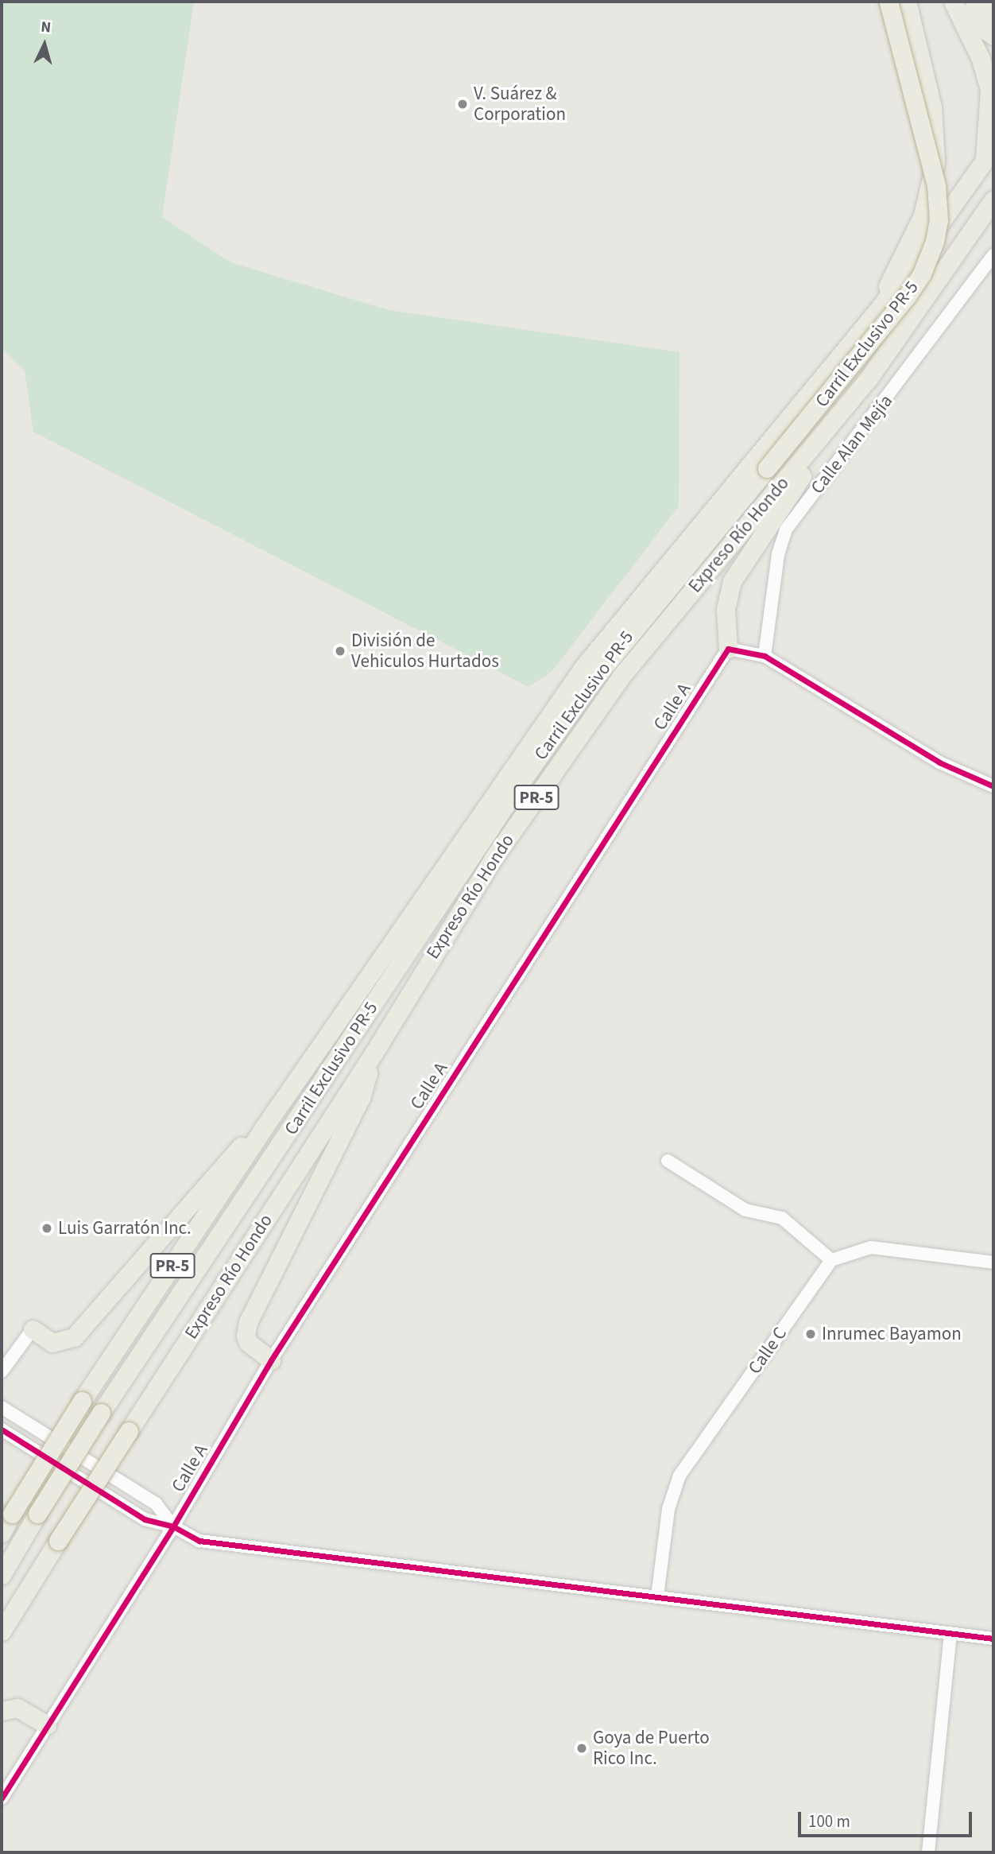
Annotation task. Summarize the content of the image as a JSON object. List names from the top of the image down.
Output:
{
  "streets": {
    "highway": ["Carril Exclusivo PR-5", "Expreso Río Hondo", "PR-5"],
    "street": ["Calle Alan Mejía", "Calle A", "Calle C"]
  },
  "places": [
    "V. Suárez & Corporation",
    "División de Vehiculos Hurtados",
    "Luis Garratón Inc.",
    "Inrumec Bayamon",
    "Goya de Puerto Rico Inc."
  ],
  "scale_bar": "100 m",
  "north": "top"
}
